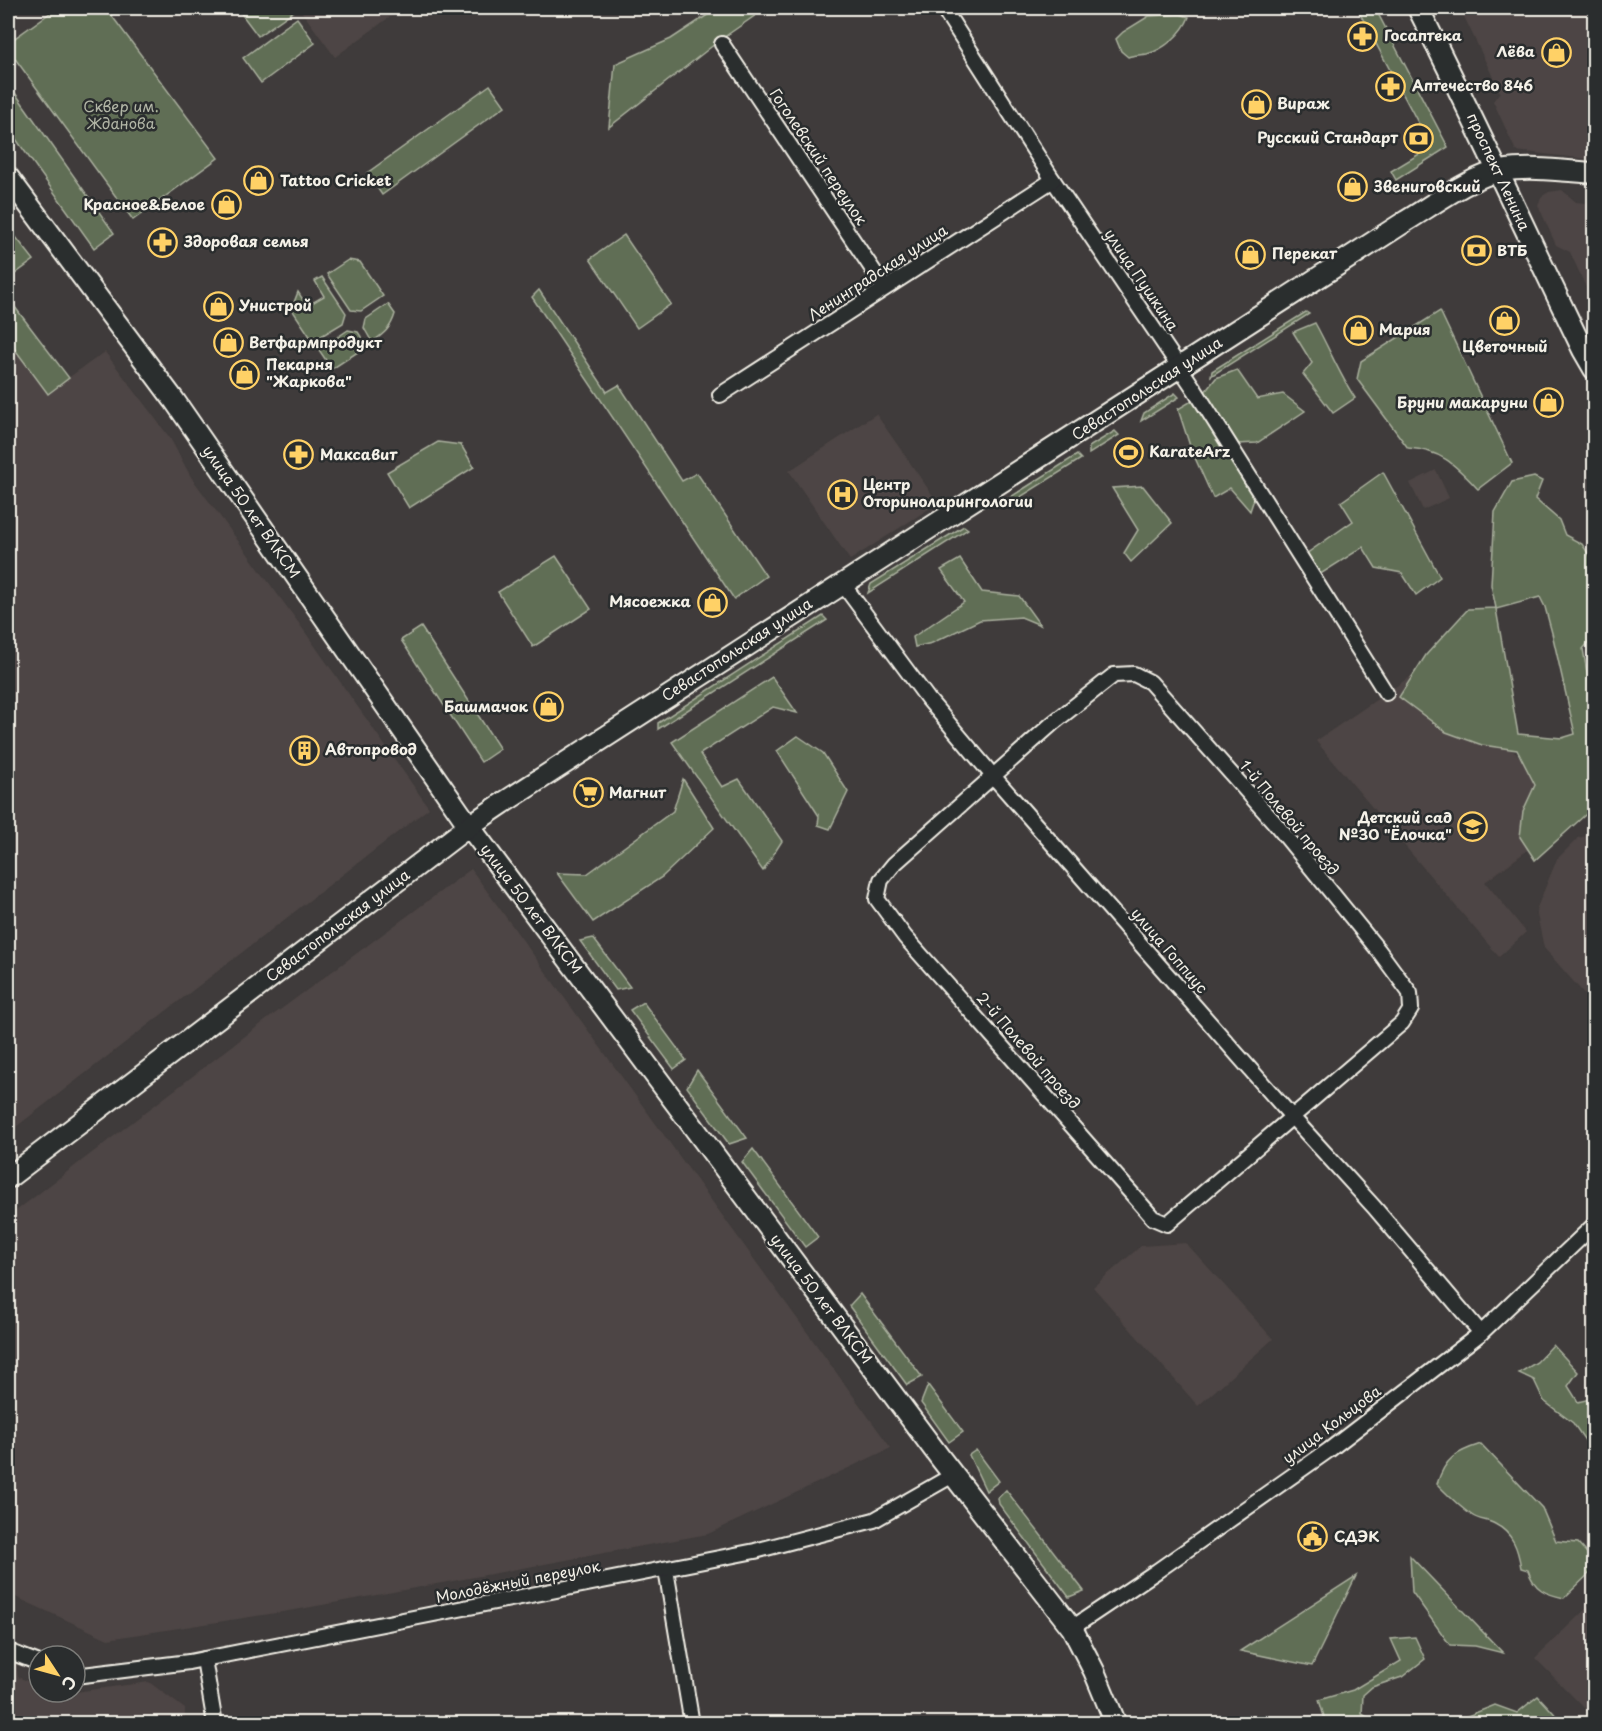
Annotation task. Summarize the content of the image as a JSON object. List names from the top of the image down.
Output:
{
  "streets": {
    "street": [
      "Гоголевский переулок",
      "проспект Ленина",
      "Ленинградская улица",
      "улица Пушкина",
      "Севастопольская улица",
      "улица 50 лет ВЛКСМ",
      "1-й Полевой проезд",
      "улица Гоппиус",
      "2-й Полевой проезд",
      "улица Кольцова",
      "Молодёжный переулок"
    ]
  },
  "crossings": [
    ["Гоголевский переулок", "Ленинградская улица"],
    ["проспект Ленина", "Севастопольская улица"],
    ["Ленинградская улица", "улица Пушкина"],
    ["улица Пушкина", "Севастопольская улица"],
    ["Севастопольская улица", "улица 50 лет ВЛКСМ"],
    ["Севастопольская улица", "улица Гоппиус"],
    ["улица 50 лет ВЛКСМ", "улица Кольцова"],
    ["улица 50 лет ВЛКСМ", "Молодёжный переулок"],
    ["1-й Полевой проезд", "улица Гоппиус"],
    ["1-й Полевой проезд", "2-й Полевой проезд"],
    ["улица Гоппиус", "2-й Полевой проезд"],
    ["улица Гоппиус", "улица Кольцова"]
  ],
  "parks": ["Сквер им. Жданова"],
  "places": {
    "pharmacy": [
      "Госаптека",
      "Аптечество 846",
      "Здоровая семья",
      "Максавит"
    ],
    "shop": [
      "Лёва",
      "Вираж",
      "Tattoo Cricket",
      "Звениговский",
      "Красное&Белое",
      "Перекат",
      "Унистрой",
      "Цветочный",
      "Мария",
      "Ветфармпродукт",
      "Пекарня \"Жаркова\"",
      "Бруни макаруни",
      "Мясоежка",
      "Башмачок"
    ],
    "bank": ["Русский Стандарт", "ВТБ"],
    "sports": ["KarateArz"],
    "hospital": ["Центр Оториноларингологии"],
    "building": ["Автопровод"],
    "supermarket": ["Магнит"],
    "school or university": ["Детский сад №30 \"Ёлочка\""],
    "public building": ["СДЭК"]
  },
  "north": "bottom right"
}
